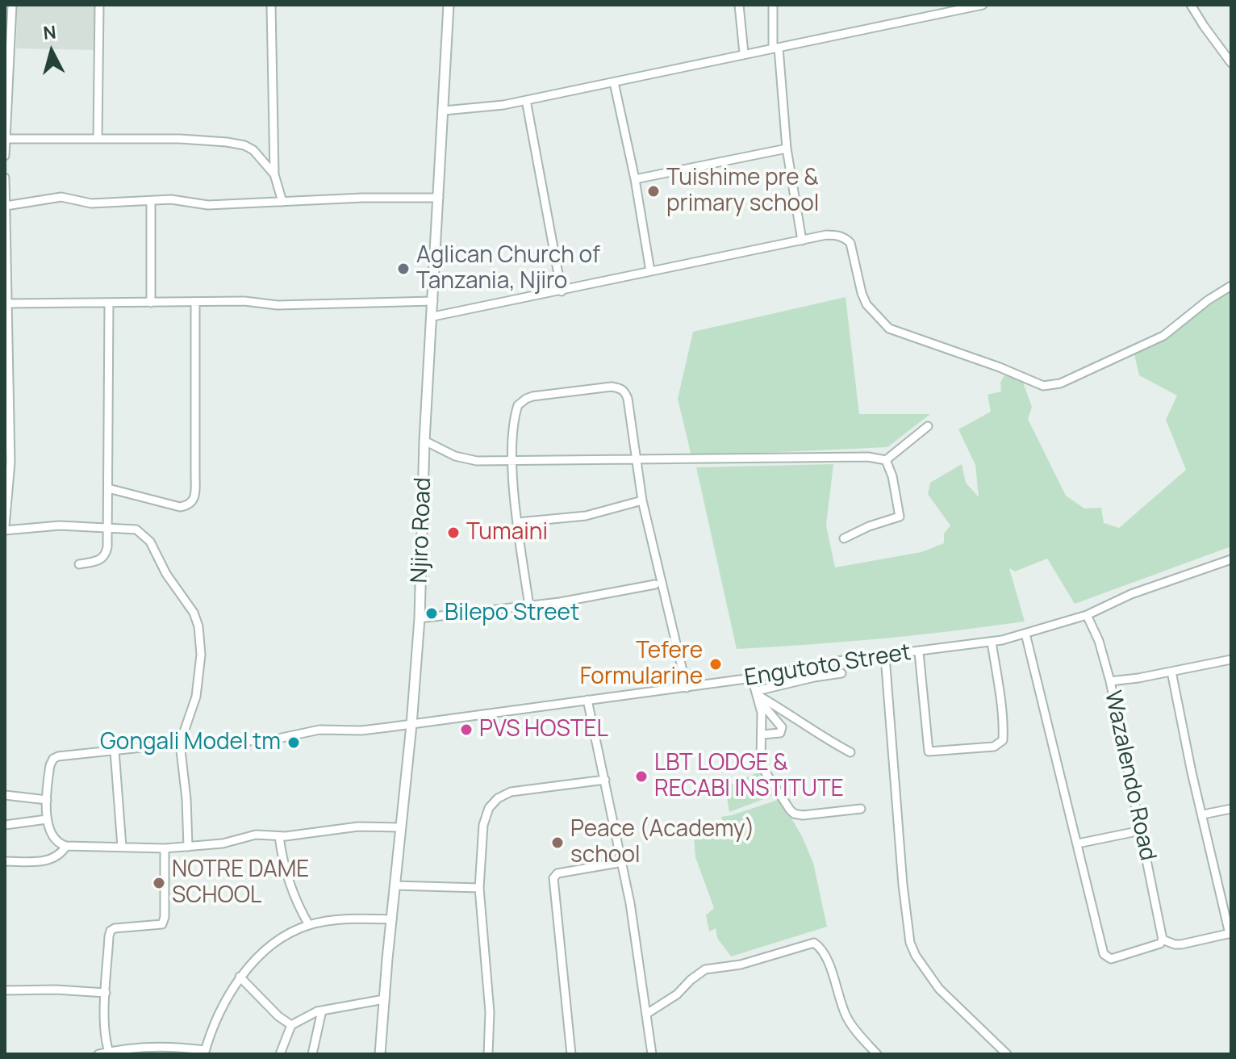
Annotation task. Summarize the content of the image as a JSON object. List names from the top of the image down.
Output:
{
  "streets": {
    "street": ["Njiro Road", "Engutoto Street", "Wazalendo Road"]
  },
  "crossings": [
    ["Njiro Road", "Engutoto Street"],
    ["Engutoto Street", "Wazalendo Road"]
  ],
  "places": [
    "Tuishime pre & primary school",
    "Aglican Church of Tanzania, Njiro",
    "Tumaini",
    "Bilepo Street",
    "Tefere Formularine",
    "PVS HOSTEL",
    "Gongali Model tm",
    "LBT LODGE & RECABI INSTITUTE",
    "Peace (Academy) school",
    "NOTRE DAME SCHOOL"
  ],
  "north": "top"
}
